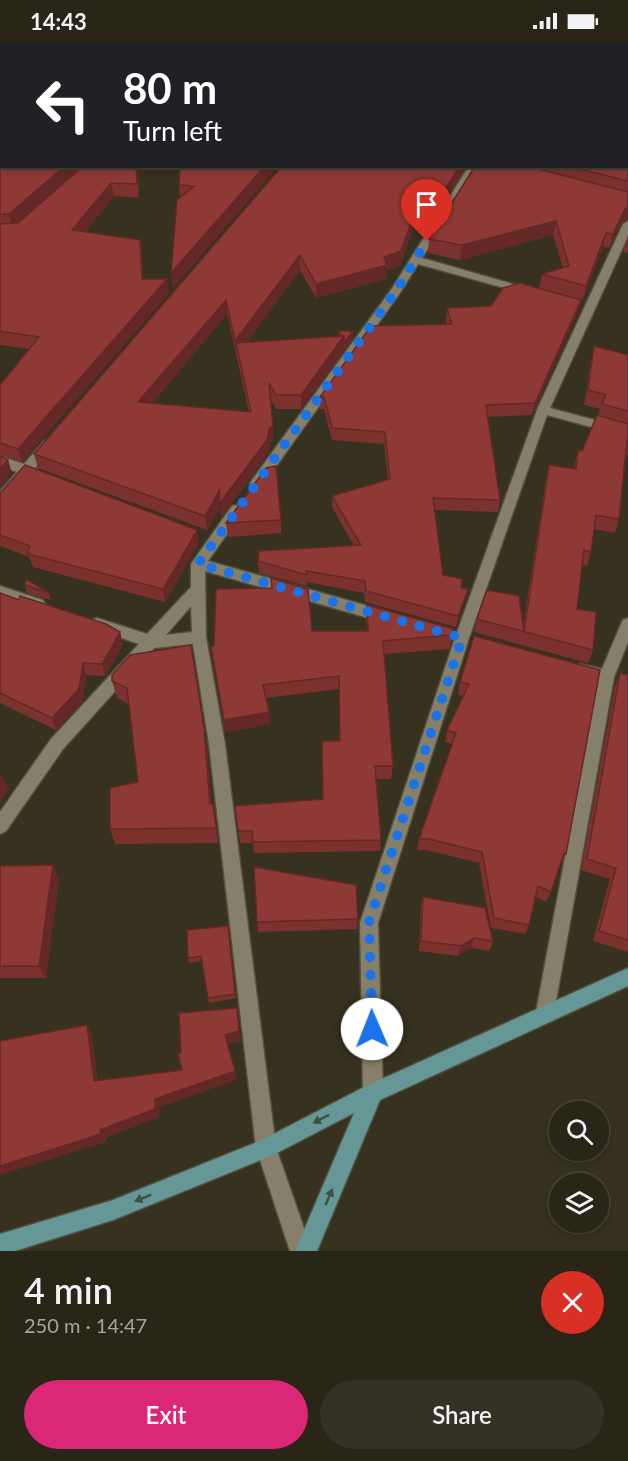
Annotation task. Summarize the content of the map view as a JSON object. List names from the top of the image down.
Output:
{
  "page": {
    "status": "14:43",
    "turn": ["80 m", "Turn left"],
    "heading": ["4 min", "250 m · 14:47"],
    "buttons": ["Exit", "Share"]
  }
}
